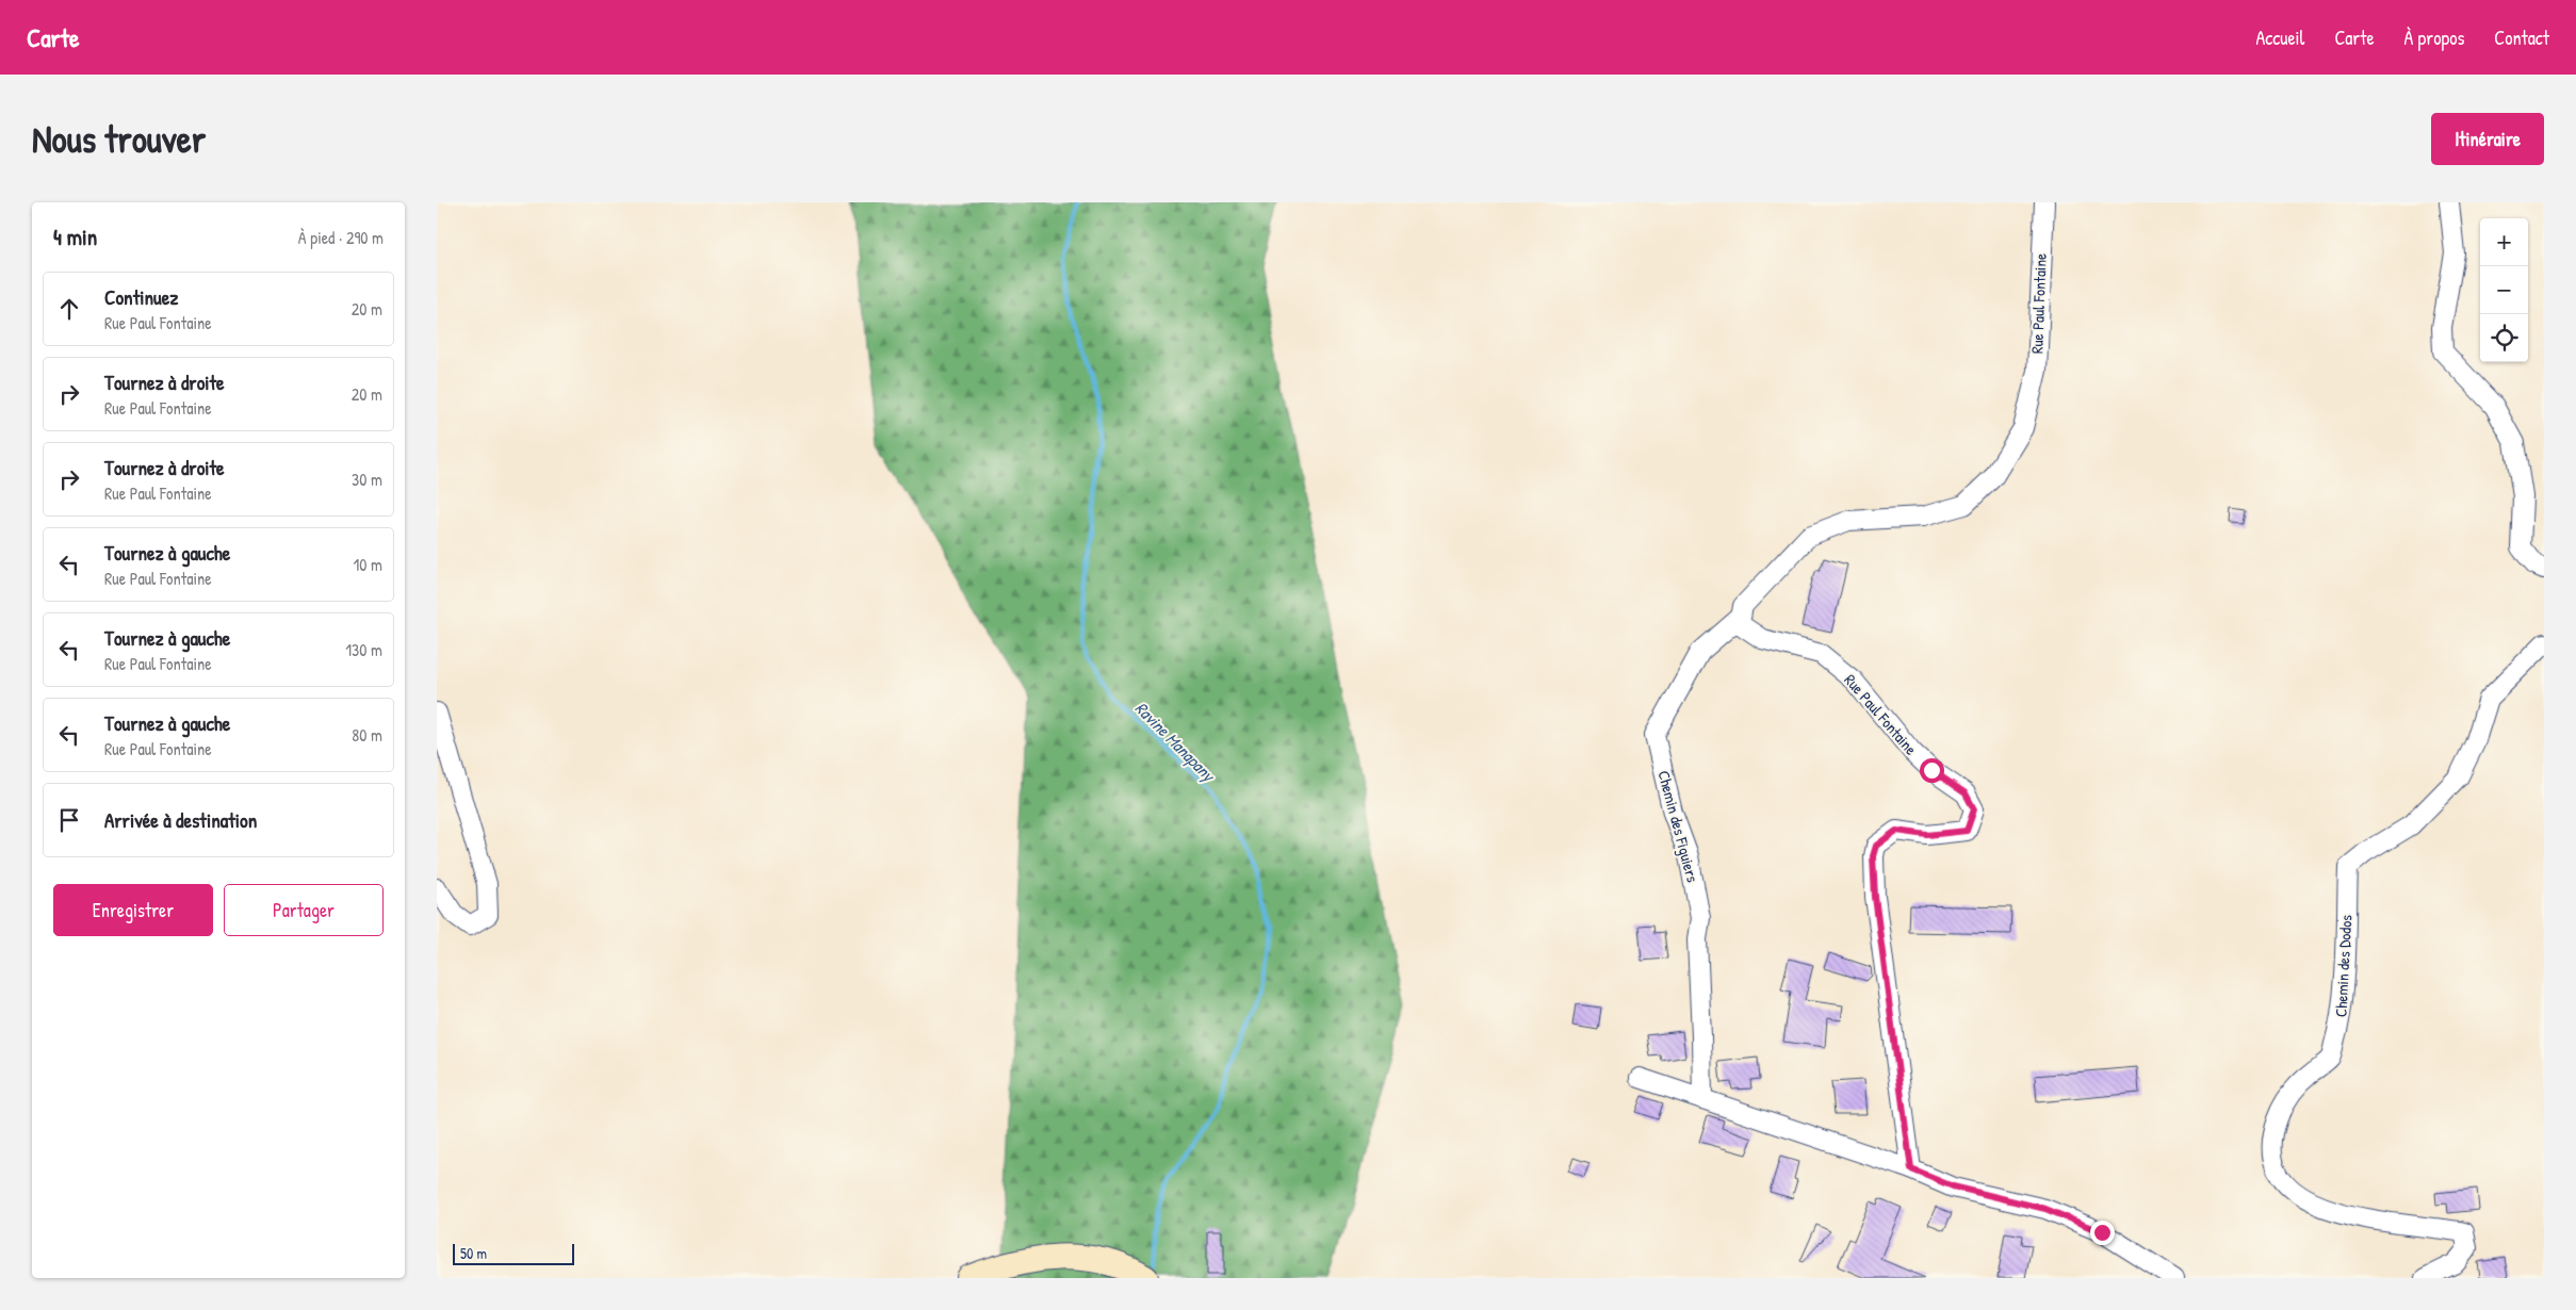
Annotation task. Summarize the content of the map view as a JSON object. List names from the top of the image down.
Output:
{
  "streets": {
    "street": ["Rue Paul Fontaine", "Chemin des Figuiers", "Chemin des Dodos"]
  },
  "crossings": [
    ["Rue Paul Fontaine", "Chemin des Figuiers"]
  ],
  "water": ["Ravine Manapany"],
  "scale_bar": "50 m",
  "page": {
    "header": "Carte",
    "nav": [
      "Accueil",
      "Carte",
      "À propos",
      "Contact"
    ],
    "buttons": [
      "Itinéraire",
      ["Enregistrer", "Partager"]
    ],
    "title": "Nous trouver",
    "heading": ["4 min", "À pied · 290 m"],
    "map_buttons": ["+", "−"],
    "list": [
      ["Continuez", "Rue Paul Fontaine", "20 m"],
      ["Tournez à droite", "Rue Paul Fontaine", "20 m"],
      ["Tournez à droite", "Rue Paul Fontaine", "30 m"],
      ["Tournez à gauche", "Rue Paul Fontaine", "10 m"],
      ["Tournez à gauche", "Rue Paul Fontaine", "130 m"],
      ["Tournez à gauche", "Rue Paul Fontaine", "80 m"],
      "Arrivée à destination"
    ],
    "scale": "50 m"
  }
}
